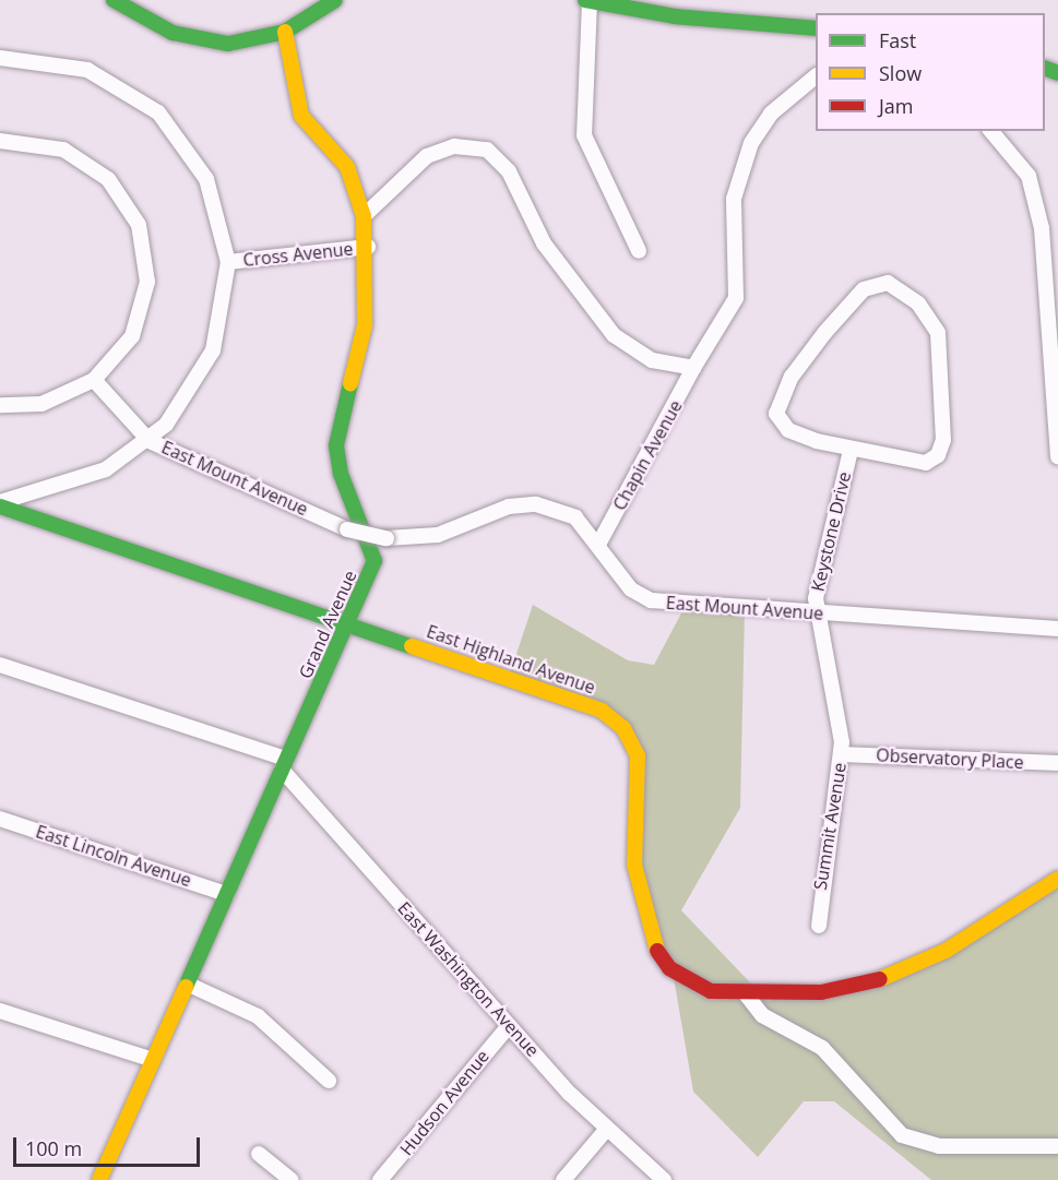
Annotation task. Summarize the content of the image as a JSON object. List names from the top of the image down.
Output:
{
  "streets": {
    "street": [
      "Cross Avenue",
      "Chapin Avenue",
      "East Mount Avenue",
      "Keystone Drive",
      "Grand Avenue",
      "East Highland Avenue",
      "Observatory Place",
      "Summit Avenue",
      "East Lincoln Avenue",
      "East Washington Avenue",
      "Hudson Avenue"
    ]
  },
  "crossings": [
    ["Cross Avenue", "Grand Avenue"],
    ["Chapin Avenue", "East Mount Avenue"],
    ["East Mount Avenue", "Keystone Drive"],
    ["East Mount Avenue", "Summit Avenue"],
    ["Keystone Drive", "Summit Avenue"],
    ["Grand Avenue", "East Highland Avenue"],
    ["Grand Avenue", "East Lincoln Avenue"],
    ["Grand Avenue", "East Washington Avenue"],
    ["Observatory Place", "Summit Avenue"],
    ["East Washington Avenue", "Hudson Avenue"]
  ],
  "legend": ["Fast", "Slow", "Jam"],
  "scale_bar": "100 m"
}
